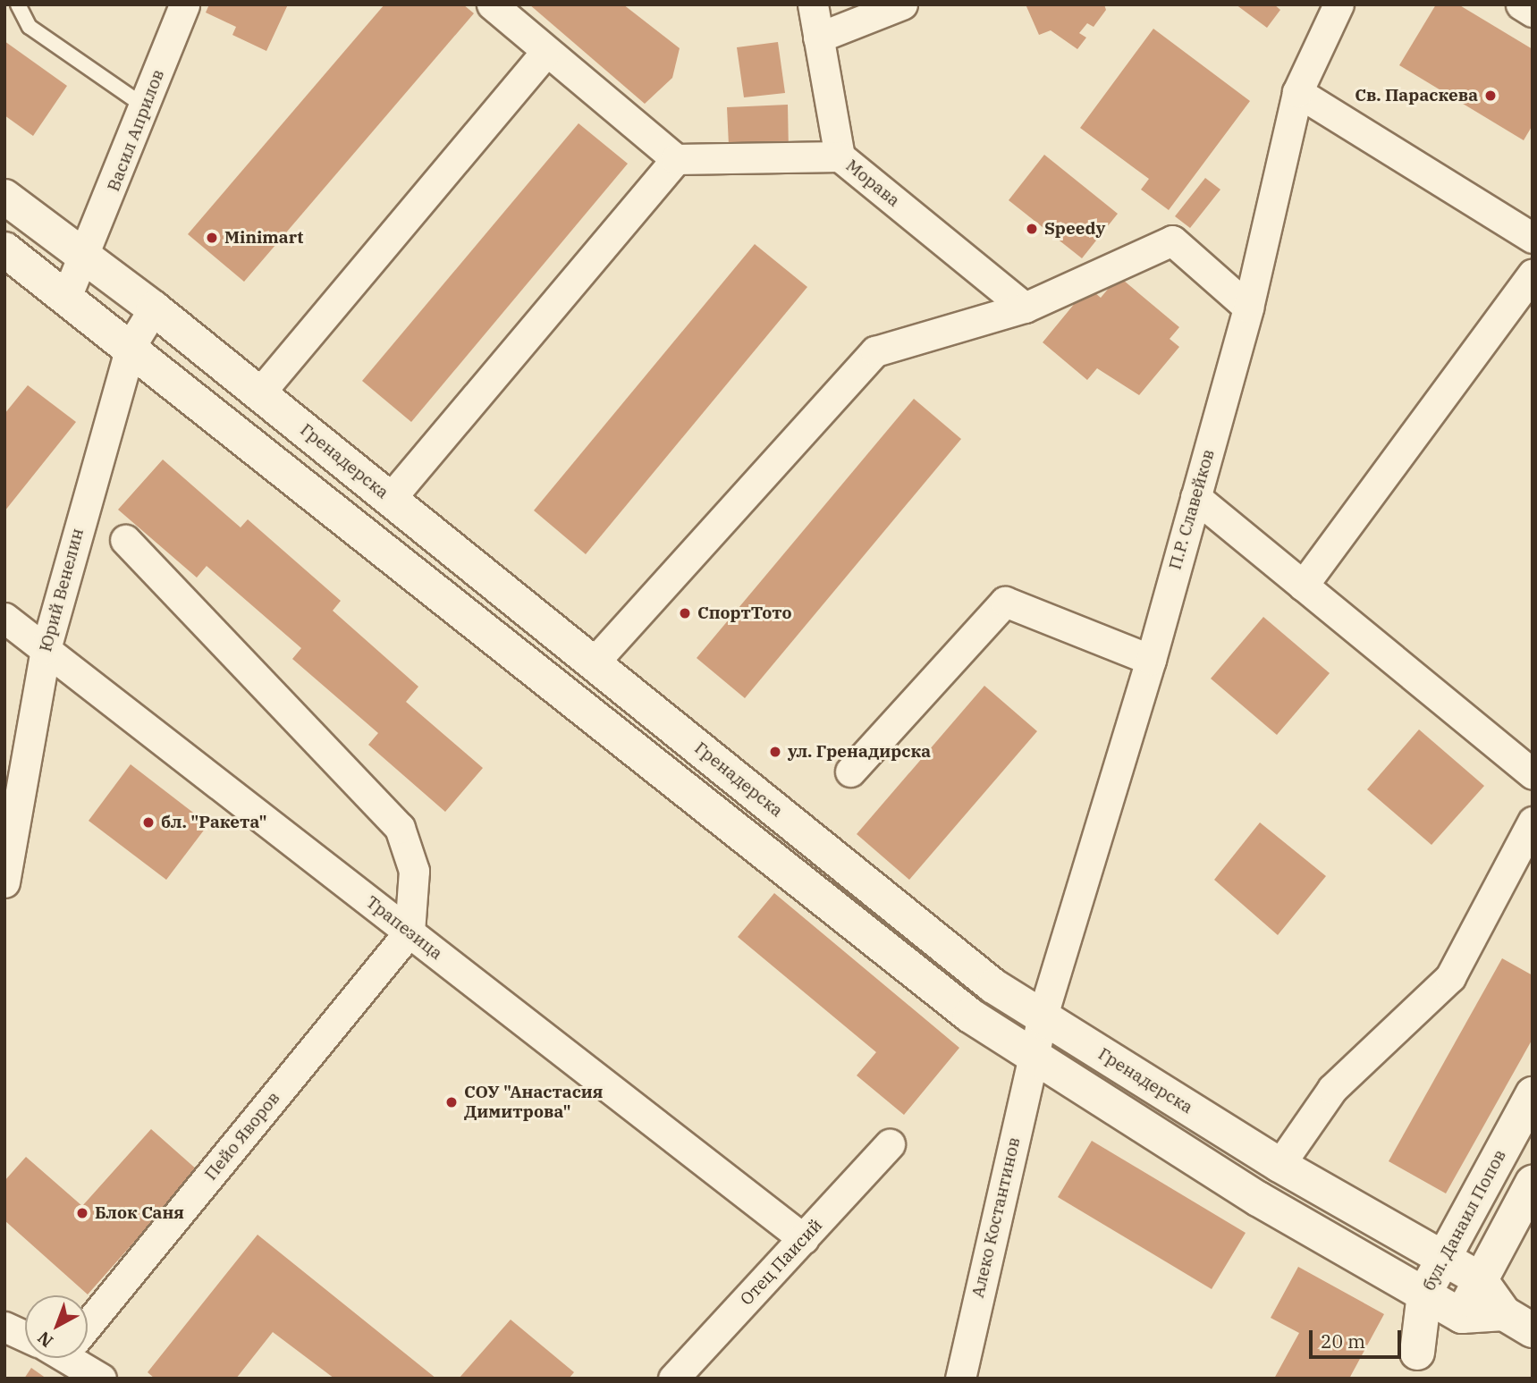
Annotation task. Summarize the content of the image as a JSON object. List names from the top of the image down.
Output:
{
  "streets": {
    "street": [
      "Васил Априлов",
      "Морава",
      "Гренадерска",
      "П.Р. Славейков",
      "Юрий Венелин",
      "Трапезица",
      "Пейо Яворов",
      "Алеко Костантинов",
      "бул. Данаил Попов",
      "Отец Паисий"
    ]
  },
  "crossings": [
    ["Васил Априлов", "Гренадерска"],
    ["Гренадерска", "П.Р. Славейков"],
    ["Гренадерска", "Юрий Венелин"],
    ["Гренадерска", "Алеко Костантинов"],
    ["Гренадерска", "бул. Данаил Попов"],
    ["П.Р. Славейков", "Алеко Костантинов"],
    ["Юрий Венелин", "Трапезица"],
    ["Трапезица", "Пейо Яворов"],
    ["Трапезица", "Отец Паисий"]
  ],
  "places": [
    "Св. Параскева",
    "Speedy",
    "Minimart",
    "СпортТото",
    "ул. Гренадирска",
    "бл. \"Ракета\"",
    "СОУ \"Анастасия Димитрова\"",
    "Блок Саня"
  ],
  "scale_bar": "20 m",
  "north": "bottom left"
}
